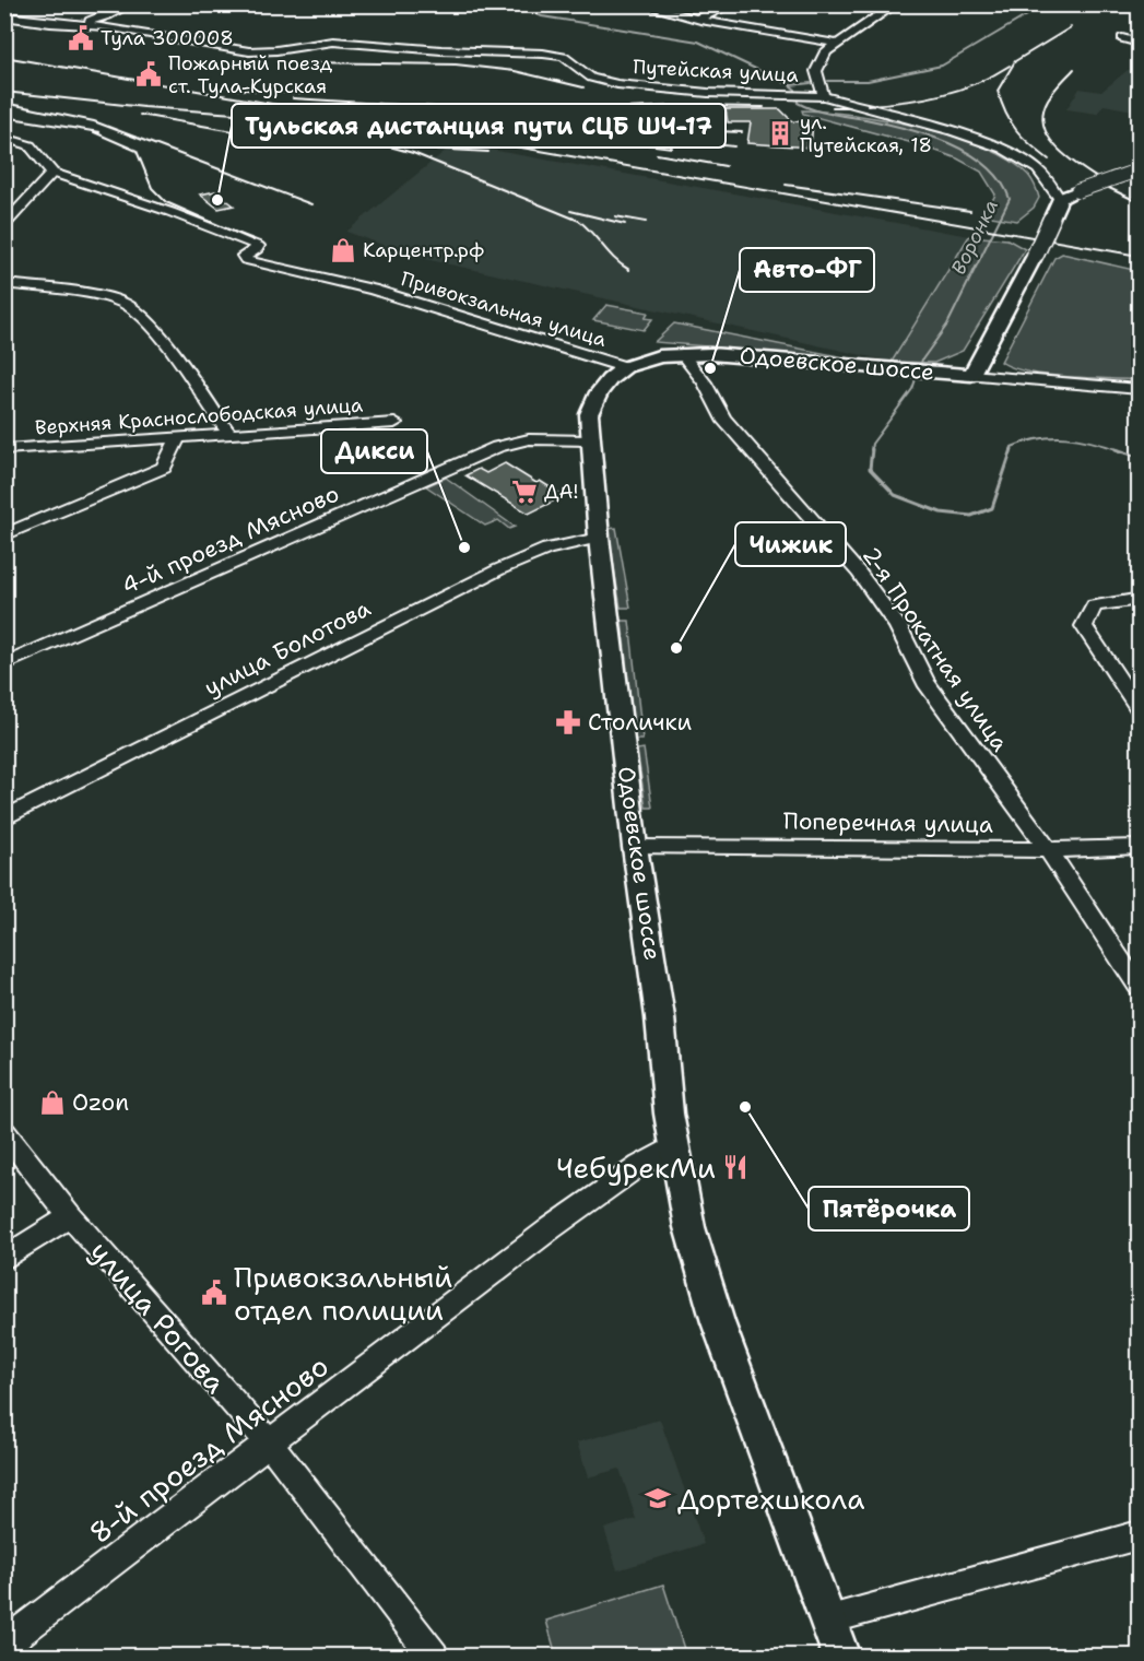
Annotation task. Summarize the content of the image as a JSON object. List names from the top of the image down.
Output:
{
  "streets": {
    "main road": ["Одоевское шоссе"],
    "street": [
      "Путейская улица",
      "Привокзальная улица",
      "Верхняя Краснослободская улица",
      "4-й проезд Мясново",
      "улица Болотова",
      "2-я Прокатная улица",
      "Поперечная улица",
      "улица Рогова",
      "8-й проезд Мясново"
    ]
  },
  "crossings": [
    ["Привокзальная улица", "Одоевское шоссе"],
    ["Одоевское шоссе", "4-й проезд Мясново"],
    ["Одоевское шоссе", "улица Болотова"],
    ["Одоевское шоссе", "2-я Прокатная улица"],
    ["Одоевское шоссе", "Поперечная улица"],
    ["Одоевское шоссе", "8-й проезд Мясново"],
    ["2-я Прокатная улица", "Поперечная улица"],
    ["улица Рогова", "8-й проезд Мясново"]
  ],
  "water": ["Воронка"],
  "places": {
    "public building": ["Тула 300008", "Пожарный поезд ст. Тула-Курская", "Привокзальный отдел полиции"],
    "building": ["ул. Путейская, 18"],
    "other": [
      "Тульская дистанция пути СЦБ ШЧ-17",
      "Авто-ФГ",
      "Дикси",
      "Чижик",
      "Пятёрочка"
    ],
    "shop": ["Карцентр.рф", "Ozon"],
    "supermarket": ["ДА!"],
    "pharmacy": ["Столички"],
    "restaurant": ["ЧебурекМи"],
    "school or university": ["Дортехшкола"]
  }
}
